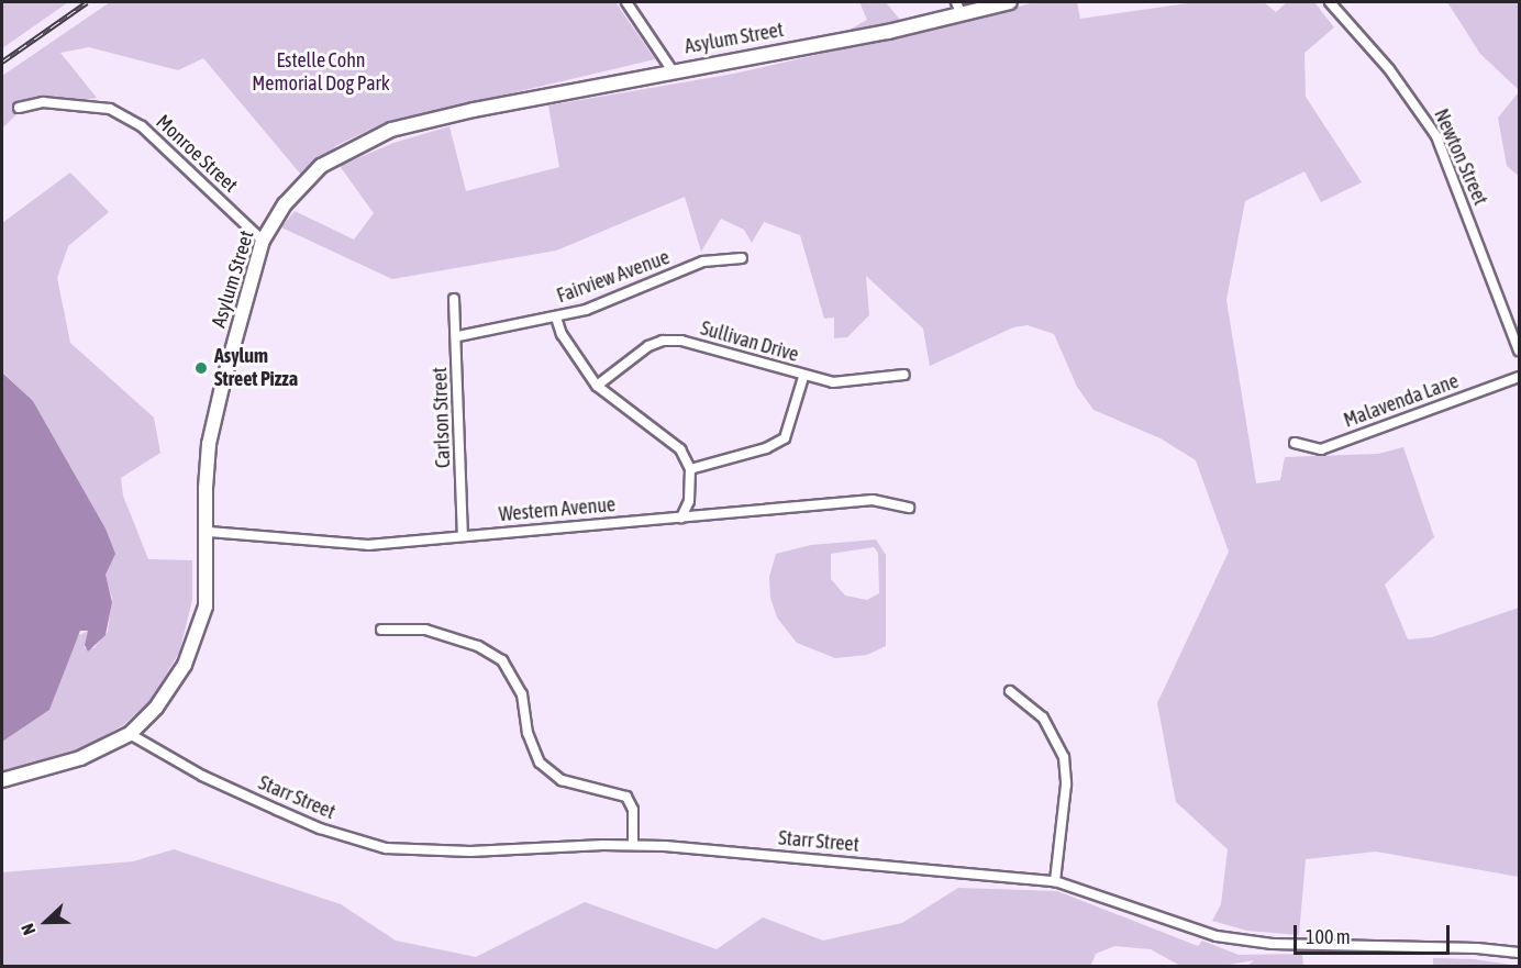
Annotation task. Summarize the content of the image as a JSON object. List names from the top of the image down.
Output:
{
  "streets": {
    "street": [
      "Asylum Street",
      "Monroe Street",
      "Newton Street",
      "Fairview Avenue",
      "Sullivan Drive",
      "Malavenda Lane",
      "Carlson Street",
      "Western Avenue",
      "Starr Street"
    ]
  },
  "crossings": [
    ["Asylum Street", "Monroe Street"],
    ["Asylum Street", "Western Avenue"],
    ["Asylum Street", "Starr Street"],
    ["Fairview Avenue", "Carlson Street"],
    ["Carlson Street", "Western Avenue"]
  ],
  "parks": ["Estelle Cohn Memorial Dog Park"],
  "places": ["Asylum Street Pizza"],
  "scale_bar": "100 m",
  "north": "left"
}
